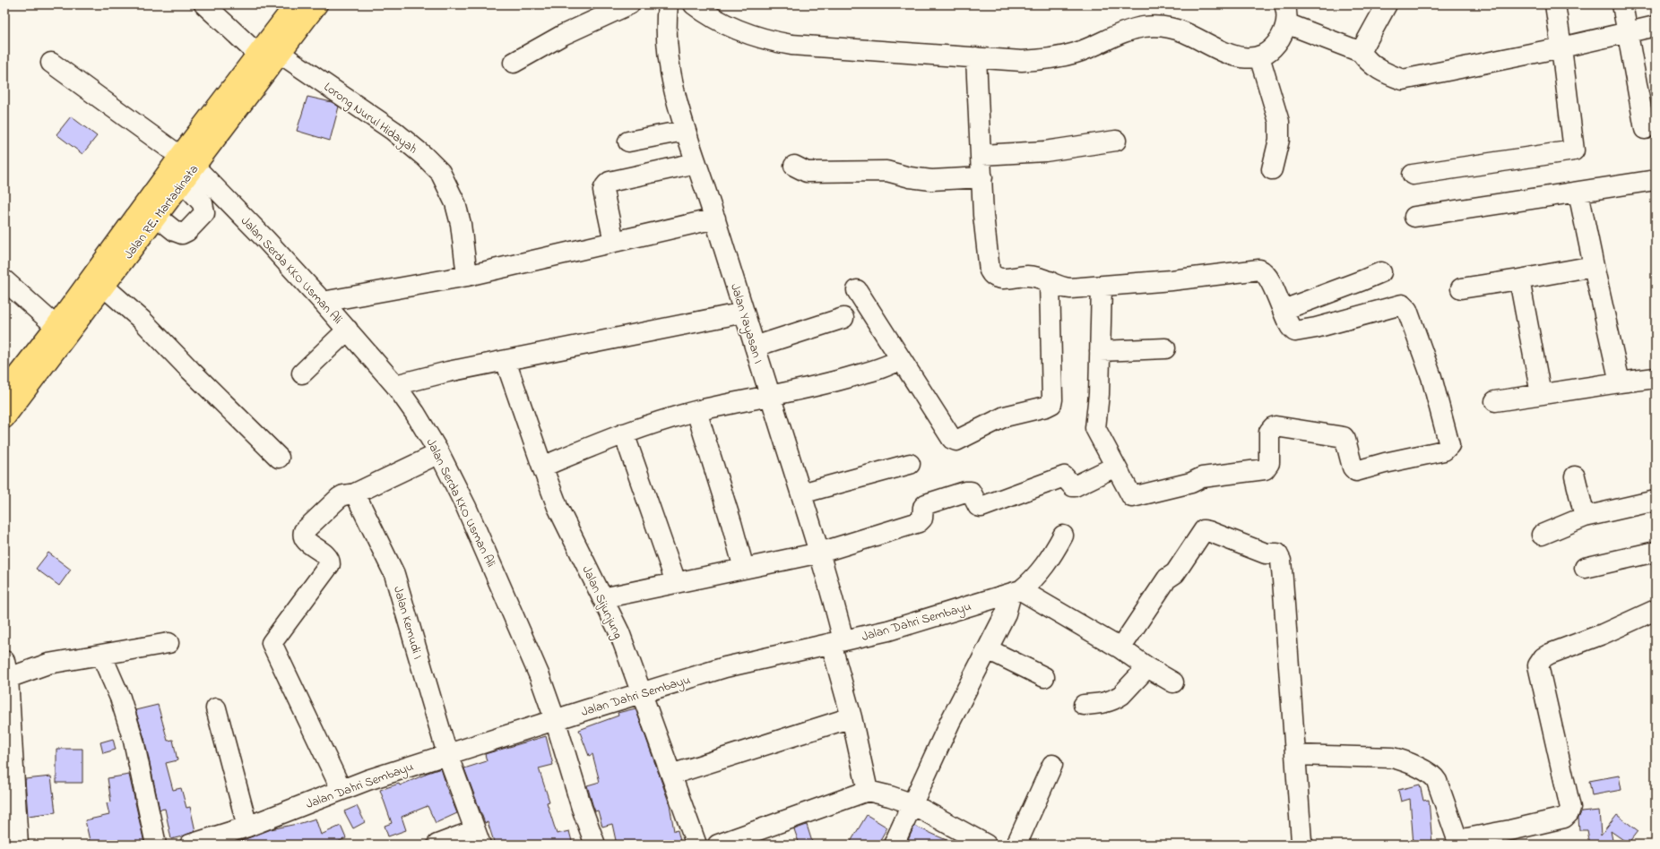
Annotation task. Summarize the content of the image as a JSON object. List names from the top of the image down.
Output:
{
  "streets": {
    "highway": ["Jalan RE. Martadinata"],
    "street": [
      "Lorong Nurul Hidayah",
      "Jalan Serda KKO Usman Ali",
      "Jalan Yayasan I",
      "Jalan Sijunjung",
      "Jalan Dahri Sembayu",
      "Jalan Kemudi I"
    ]
  },
  "crossings": [
    ["Lorong Nurul Hidayah", "Jalan RE. Martadinata"],
    ["Jalan RE. Martadinata", "Jalan Serda KKO Usman Ali"],
    ["Jalan Serda KKO Usman Ali", "Jalan Dahri Sembayu"],
    ["Jalan Yayasan I", "Jalan Dahri Sembayu"],
    ["Jalan Sijunjung", "Jalan Dahri Sembayu"],
    ["Jalan Dahri Sembayu", "Jalan Kemudi I"]
  ]
}
